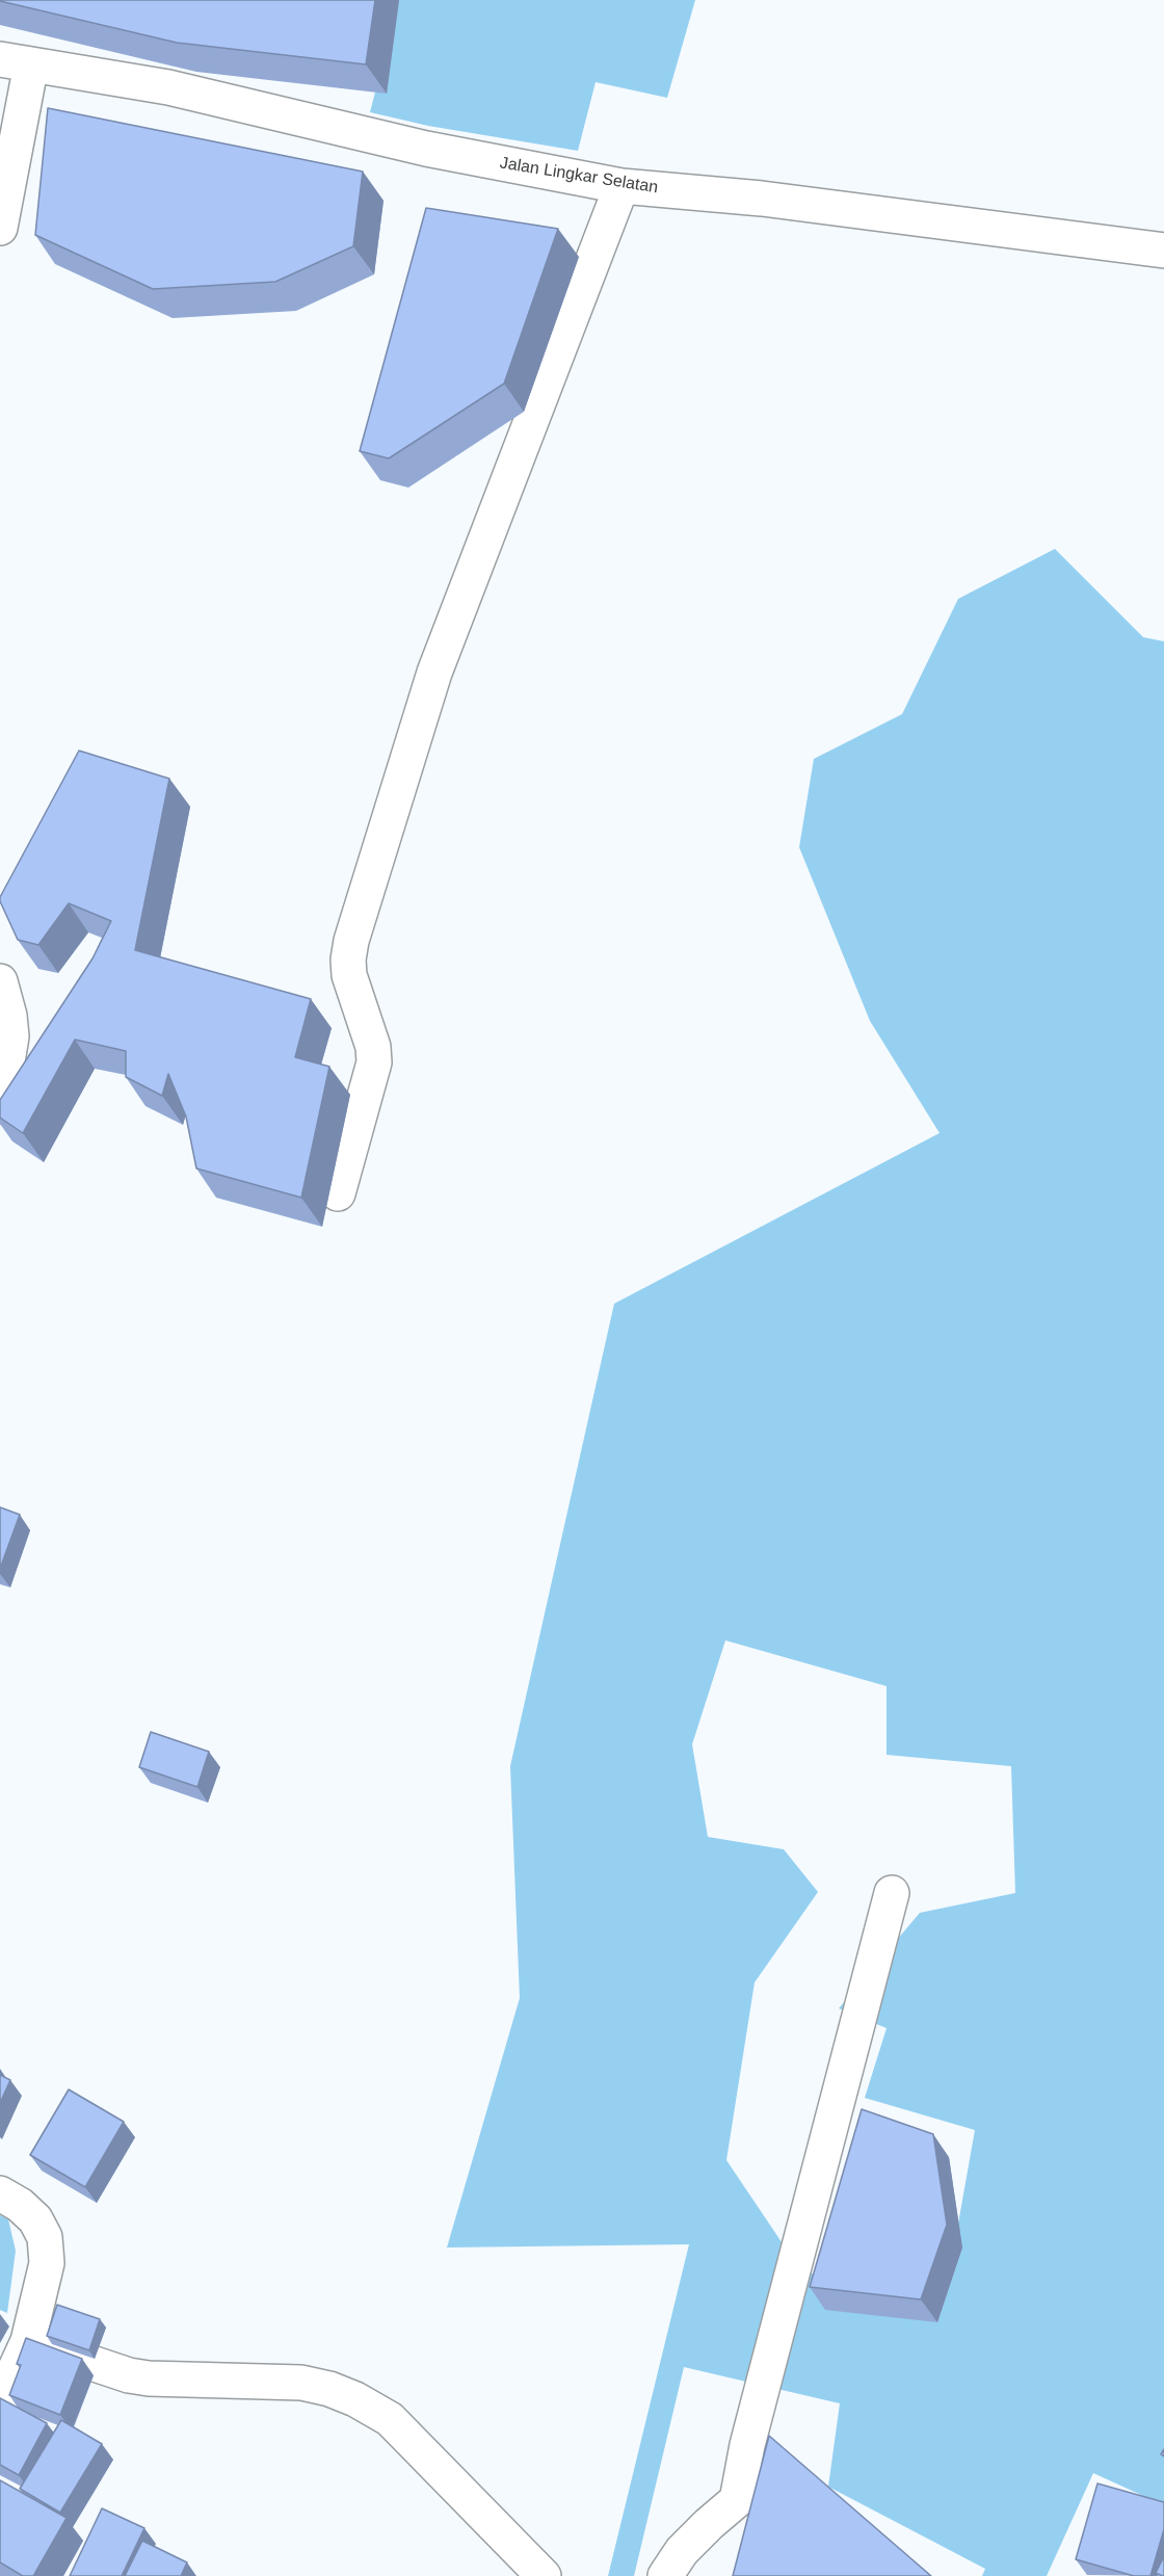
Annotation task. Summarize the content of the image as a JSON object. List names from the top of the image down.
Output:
{
  "streets": {
    "street": ["Jalan Lingkar Selatan"]
  }
}
